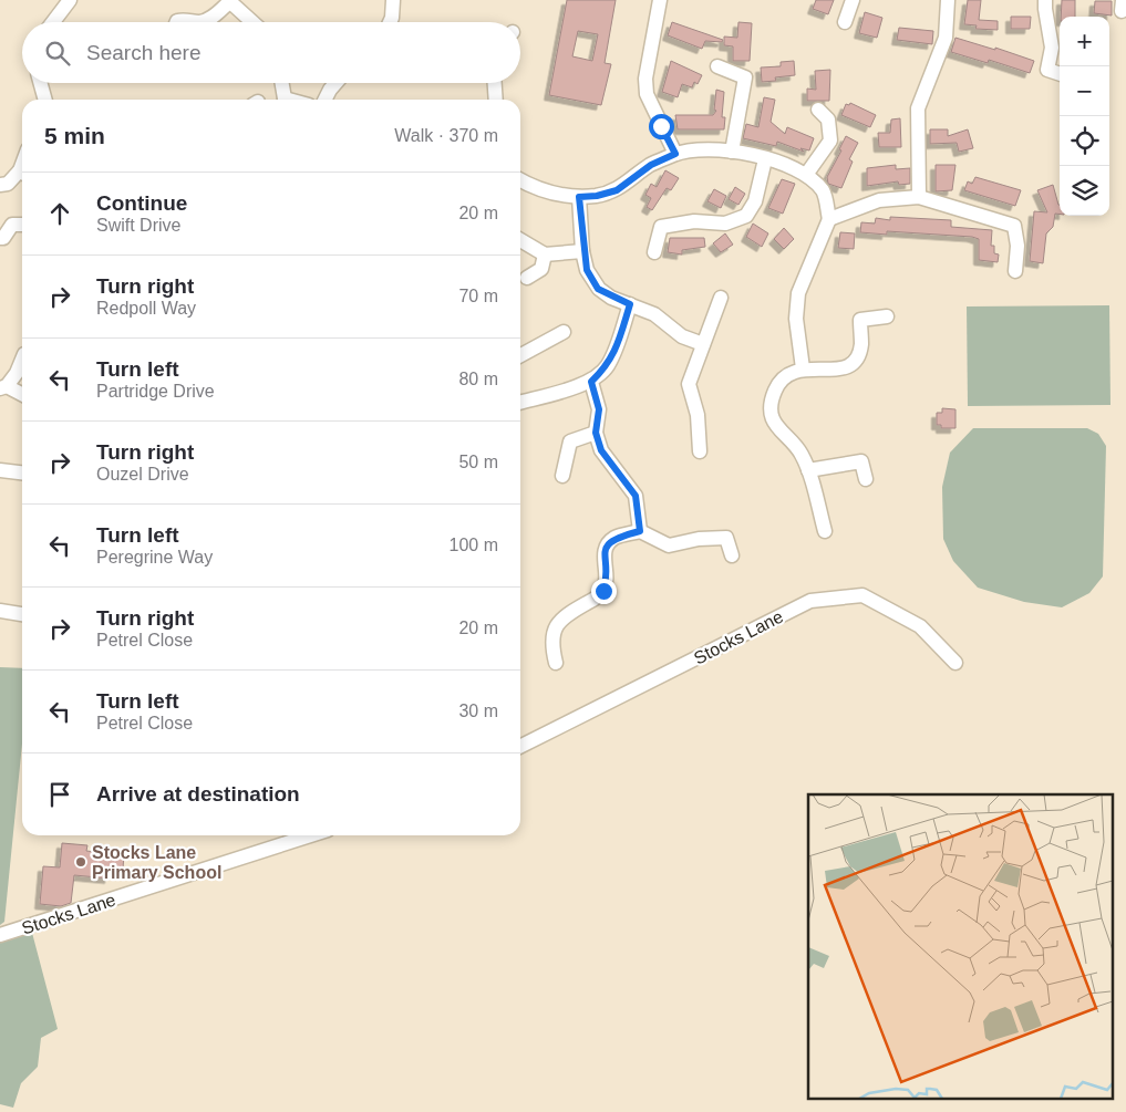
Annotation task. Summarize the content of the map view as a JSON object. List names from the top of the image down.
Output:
{
  "streets": {
    "street": ["Stocks Lane"]
  },
  "places": ["Stocks Lane Primary School"],
  "page": {
    "map_buttons": ["+", "−"],
    "search": "Search here",
    "heading": ["5 min", "Walk · 370 m"],
    "list": [
      ["Continue", "Swift Drive", "20 m"],
      ["Turn right", "Redpoll Way", "70 m"],
      ["Turn left", "Partridge Drive", "80 m"],
      ["Turn right", "Ouzel Drive", "50 m"],
      ["Turn left", "Peregrine Way", "100 m"],
      ["Turn right", "Petrel Close", "20 m"],
      ["Turn left", "Petrel Close", "30 m"],
      "Arrive at destination"
    ]
  }
}
